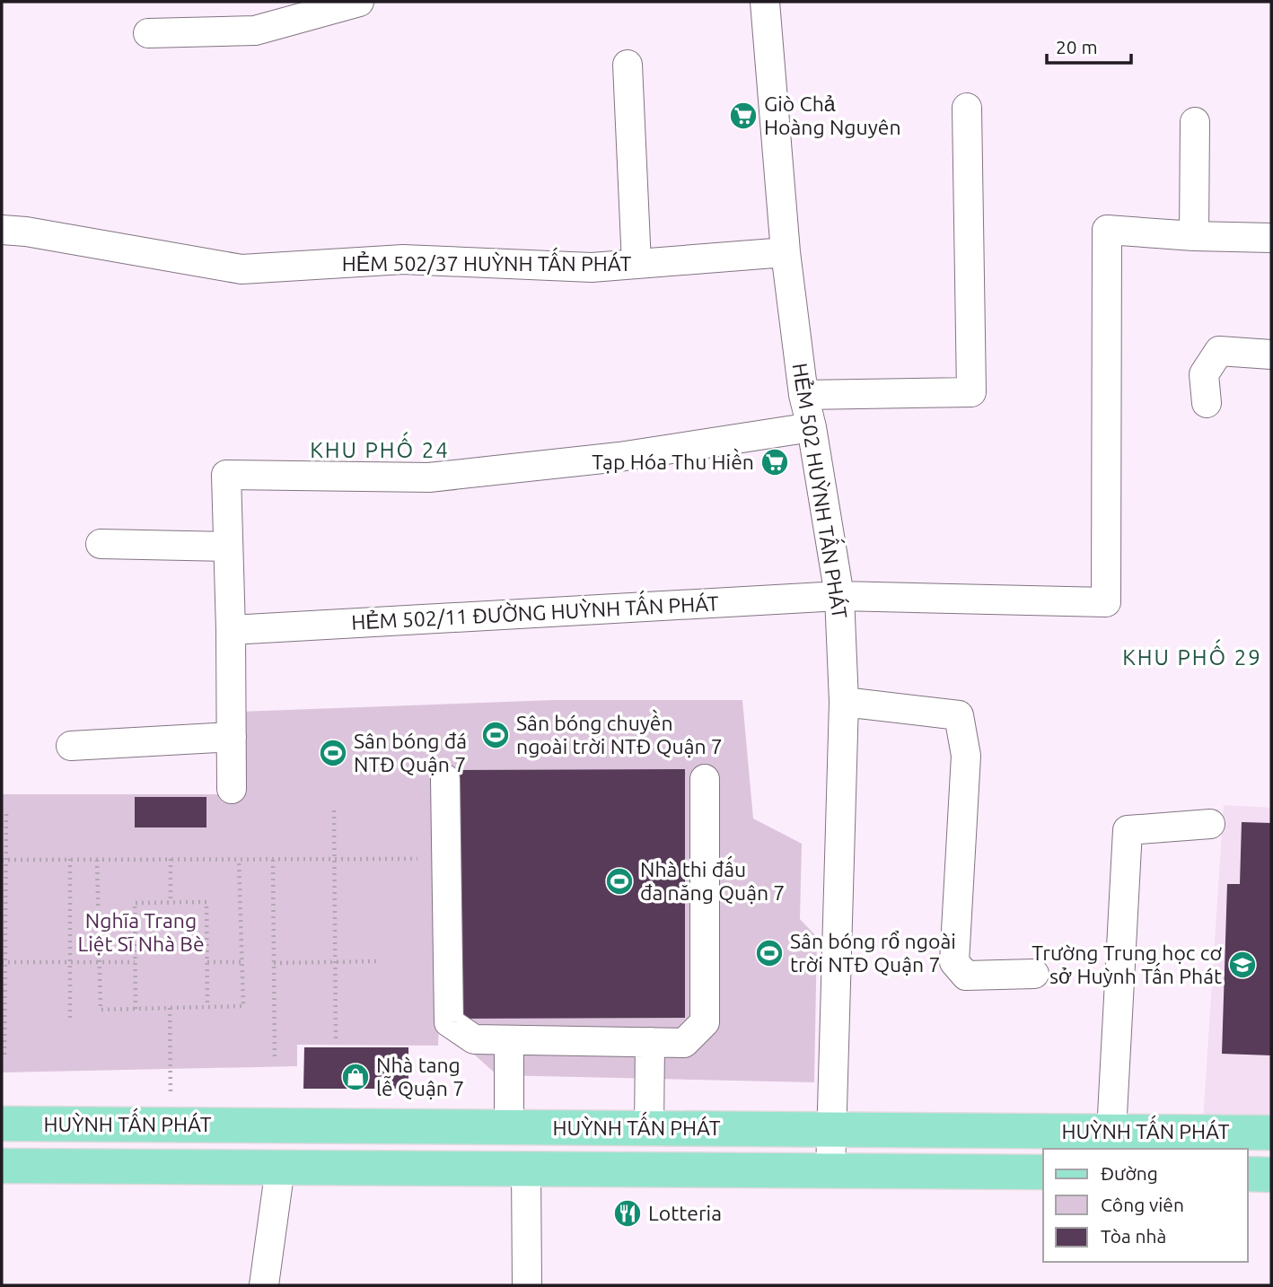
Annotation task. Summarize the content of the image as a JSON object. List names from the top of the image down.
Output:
{
  "streets": {
    "main road": ["HUỲNH TẤN PHÁT"],
    "street": ["HẺM 502/37 HUỲNH TẤN PHÁT", "HẺM 502 HUỲNH TẤN PHÁT", "HẺM 502/11 ĐƯỜNG HUỲNH TẤN PHÁT"]
  },
  "crossings": [
    ["HẺM 502/37 HUỲNH TẤN PHÁT", "HẺM 502 HUỲNH TẤN PHÁT"],
    ["HẺM 502 HUỲNH TẤN PHÁT", "HẺM 502/11 ĐƯỜNG HUỲNH TẤN PHÁT"],
    ["HẺM 502 HUỲNH TẤN PHÁT", "HUỲNH TẤN PHÁT"]
  ],
  "districts": ["KHU PHỐ 24", "KHU PHỐ 29"],
  "parks": ["Nghĩa Trang Liệt Sĩ Nhà Bè"],
  "places": {
    "supermarket": ["Giò Chả Hoàng Nguyên", "Tạp Hóa Thu Hiền"],
    "sports": [
      "Sân bóng chuyền ngoài trời NTĐ Quận 7",
      "Sân bóng đá NTĐ Quận 7",
      "Nhà thi đấu đa năng Quận 7",
      "Sân bóng rổ ngoài trời NTĐ Quận 7"
    ],
    "school or university": ["Trường Trung học cơ sở Huỳnh Tấn Phát"],
    "shop": ["Nhà tang lễ Quận 7"],
    "restaurant": ["Lotteria"]
  },
  "legend": ["Đường", "Công viên", "Tòa nhà"],
  "scale_bar": "20 m"
}
